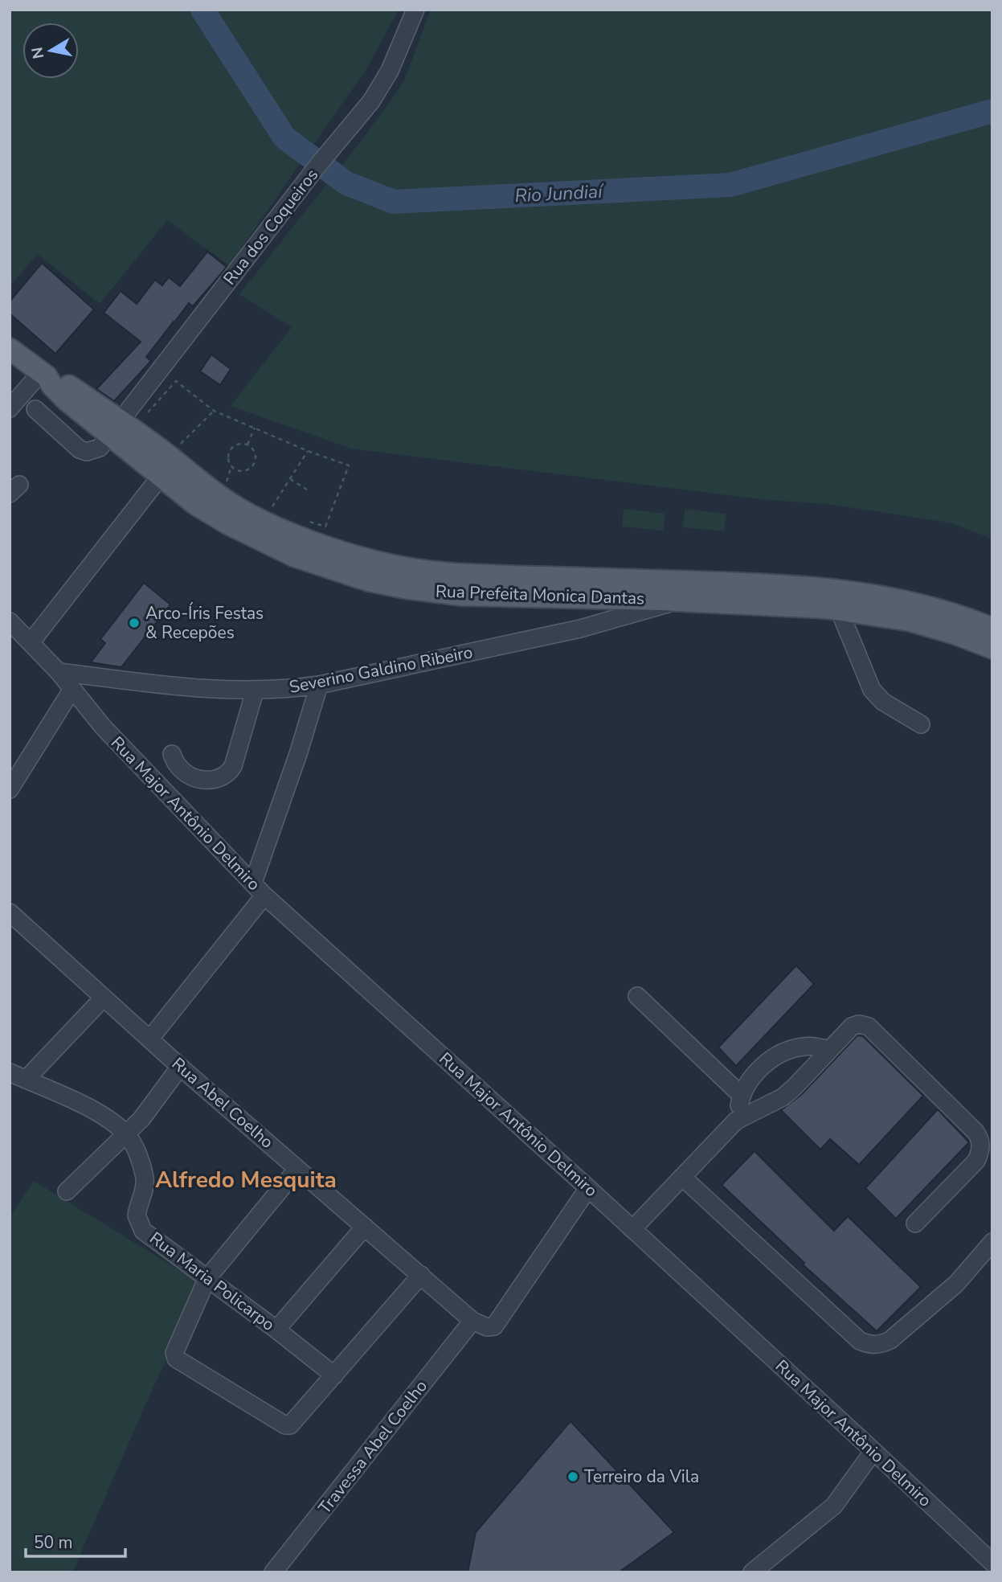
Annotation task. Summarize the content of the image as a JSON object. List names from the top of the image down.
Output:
{
  "streets": {
    "main road": ["Rua Prefeita Monica Dantas"],
    "street": [
      "Rua dos Coqueiros",
      "Severino Galdino Ribeiro",
      "Rua Major Antônio Delmiro",
      "Rua Abel Coelho",
      "Rua Maria Policarpo",
      "Travessa Abel Coelho"
    ]
  },
  "crossings": [
    ["Rua dos Coqueiros", "Rua Prefeita Monica Dantas"],
    ["Rua Prefeita Monica Dantas", "Severino Galdino Ribeiro"],
    ["Severino Galdino Ribeiro", "Rua Major Antônio Delmiro"],
    ["Rua Major Antônio Delmiro", "Rua Abel Coelho"],
    ["Rua Abel Coelho", "Travessa Abel Coelho"]
  ],
  "districts": ["Alfredo Mesquita"],
  "water": ["Rio Jundiaí"],
  "places": ["Arco-Íris Festas & Recepões", "Terreiro da Vila"],
  "scale_bar": "50 m",
  "north": "left"
}
